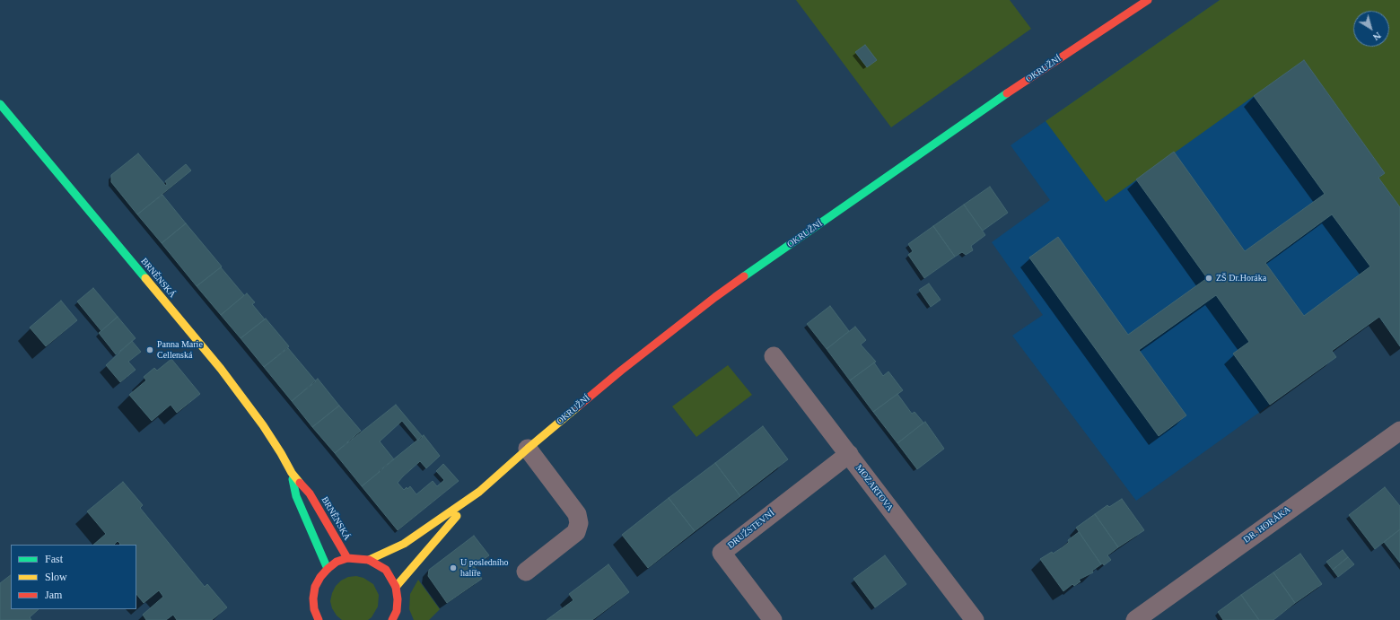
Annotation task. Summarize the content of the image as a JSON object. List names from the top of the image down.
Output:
{
  "streets": {
    "street": [
      "OKRUŽNÍ",
      "BRNĚNSKÁ",
      "MOZARTOVA",
      "DR. HORÁKA",
      "DRUŽSTEVNÍ"
    ]
  },
  "crossings": [
    ["MOZARTOVA", "DRUŽSTEVNÍ"]
  ],
  "places": ["ZŠ Dr.Horáka", "Panna Marie Cellenská", "U posledního halíře"],
  "legend": ["Fast", "Slow", "Jam"],
  "north": "bottom right"
}
